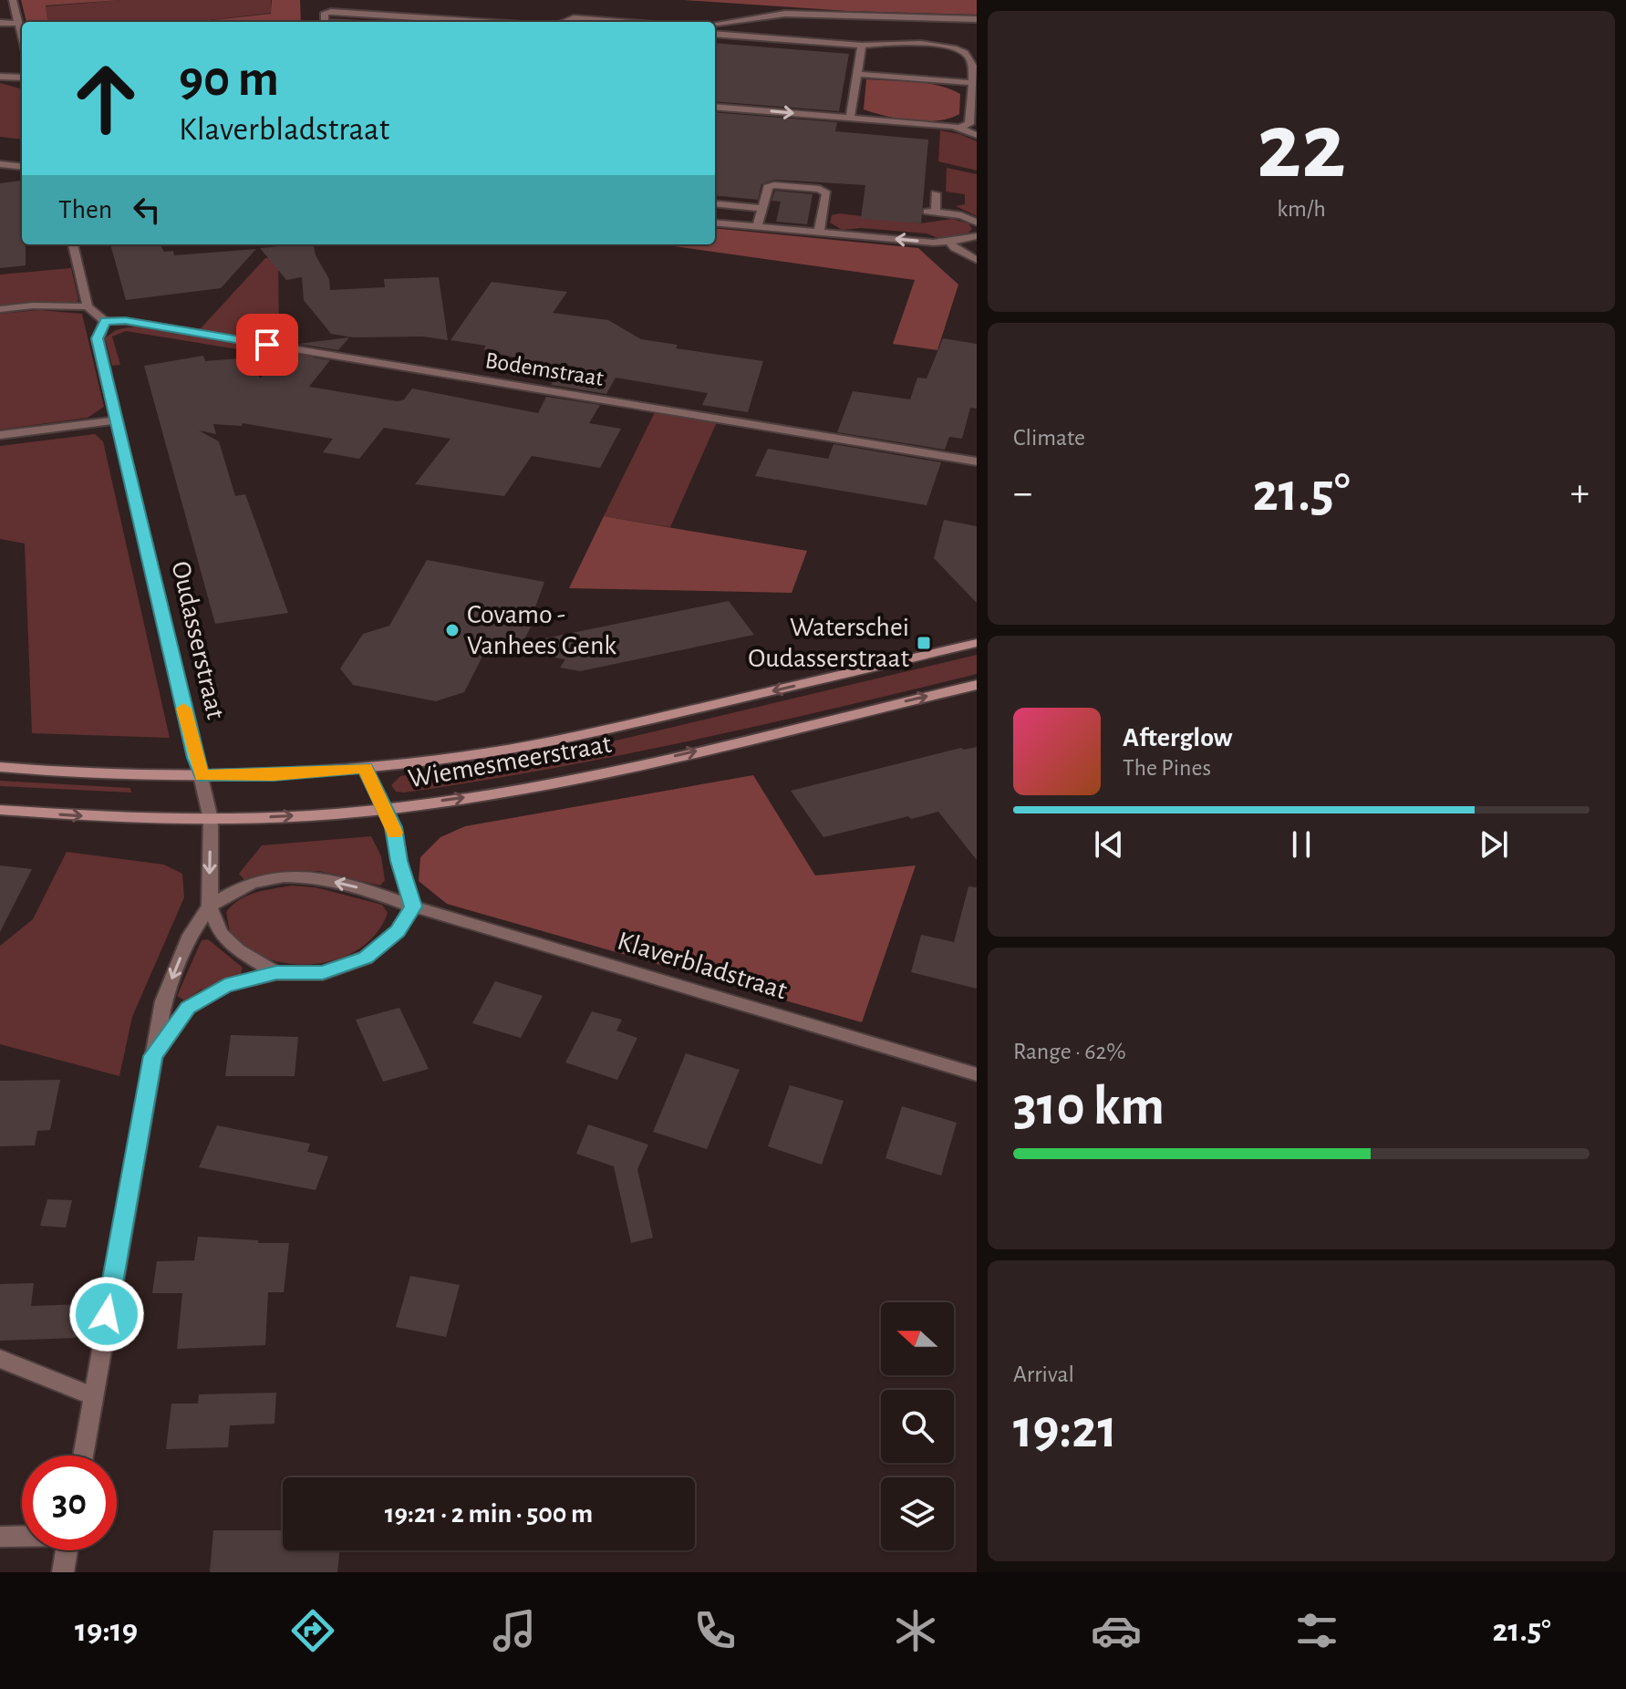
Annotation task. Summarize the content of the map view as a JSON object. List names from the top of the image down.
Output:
{
  "streets": {
    "main road": ["Wiemesmeerstraat"],
    "street": ["Bodemstraat", "Oudasserstraat", "Klaverbladstraat"]
  },
  "crossings": [
    ["Bodemstraat", "Oudasserstraat"],
    ["Oudasserstraat", "Wiemesmeerstraat"],
    ["Oudasserstraat", "Klaverbladstraat"]
  ],
  "places": {
    "other": ["Covamo - Vanhees Genk"],
    "transit": ["Waterschei Oudasserstraat"]
  },
  "north": "left",
  "page": {
    "tile": [
      ["22", "km/h"],
      "Climate",
      ["Range · 62%", "310 km"],
      ["Arrival", "19:21"]
    ],
    "turn": ["90 m", "Klaverbladstraat"],
    "then": "Then",
    "heat": ["−", "21.5°", "+"],
    "song": ["Afterglow", "The Pines"],
    "limit": "30",
    "trip": "19:21 · 2 min · 500 m",
    "tabs": ["19:19", "21.5°"]
  }
}
